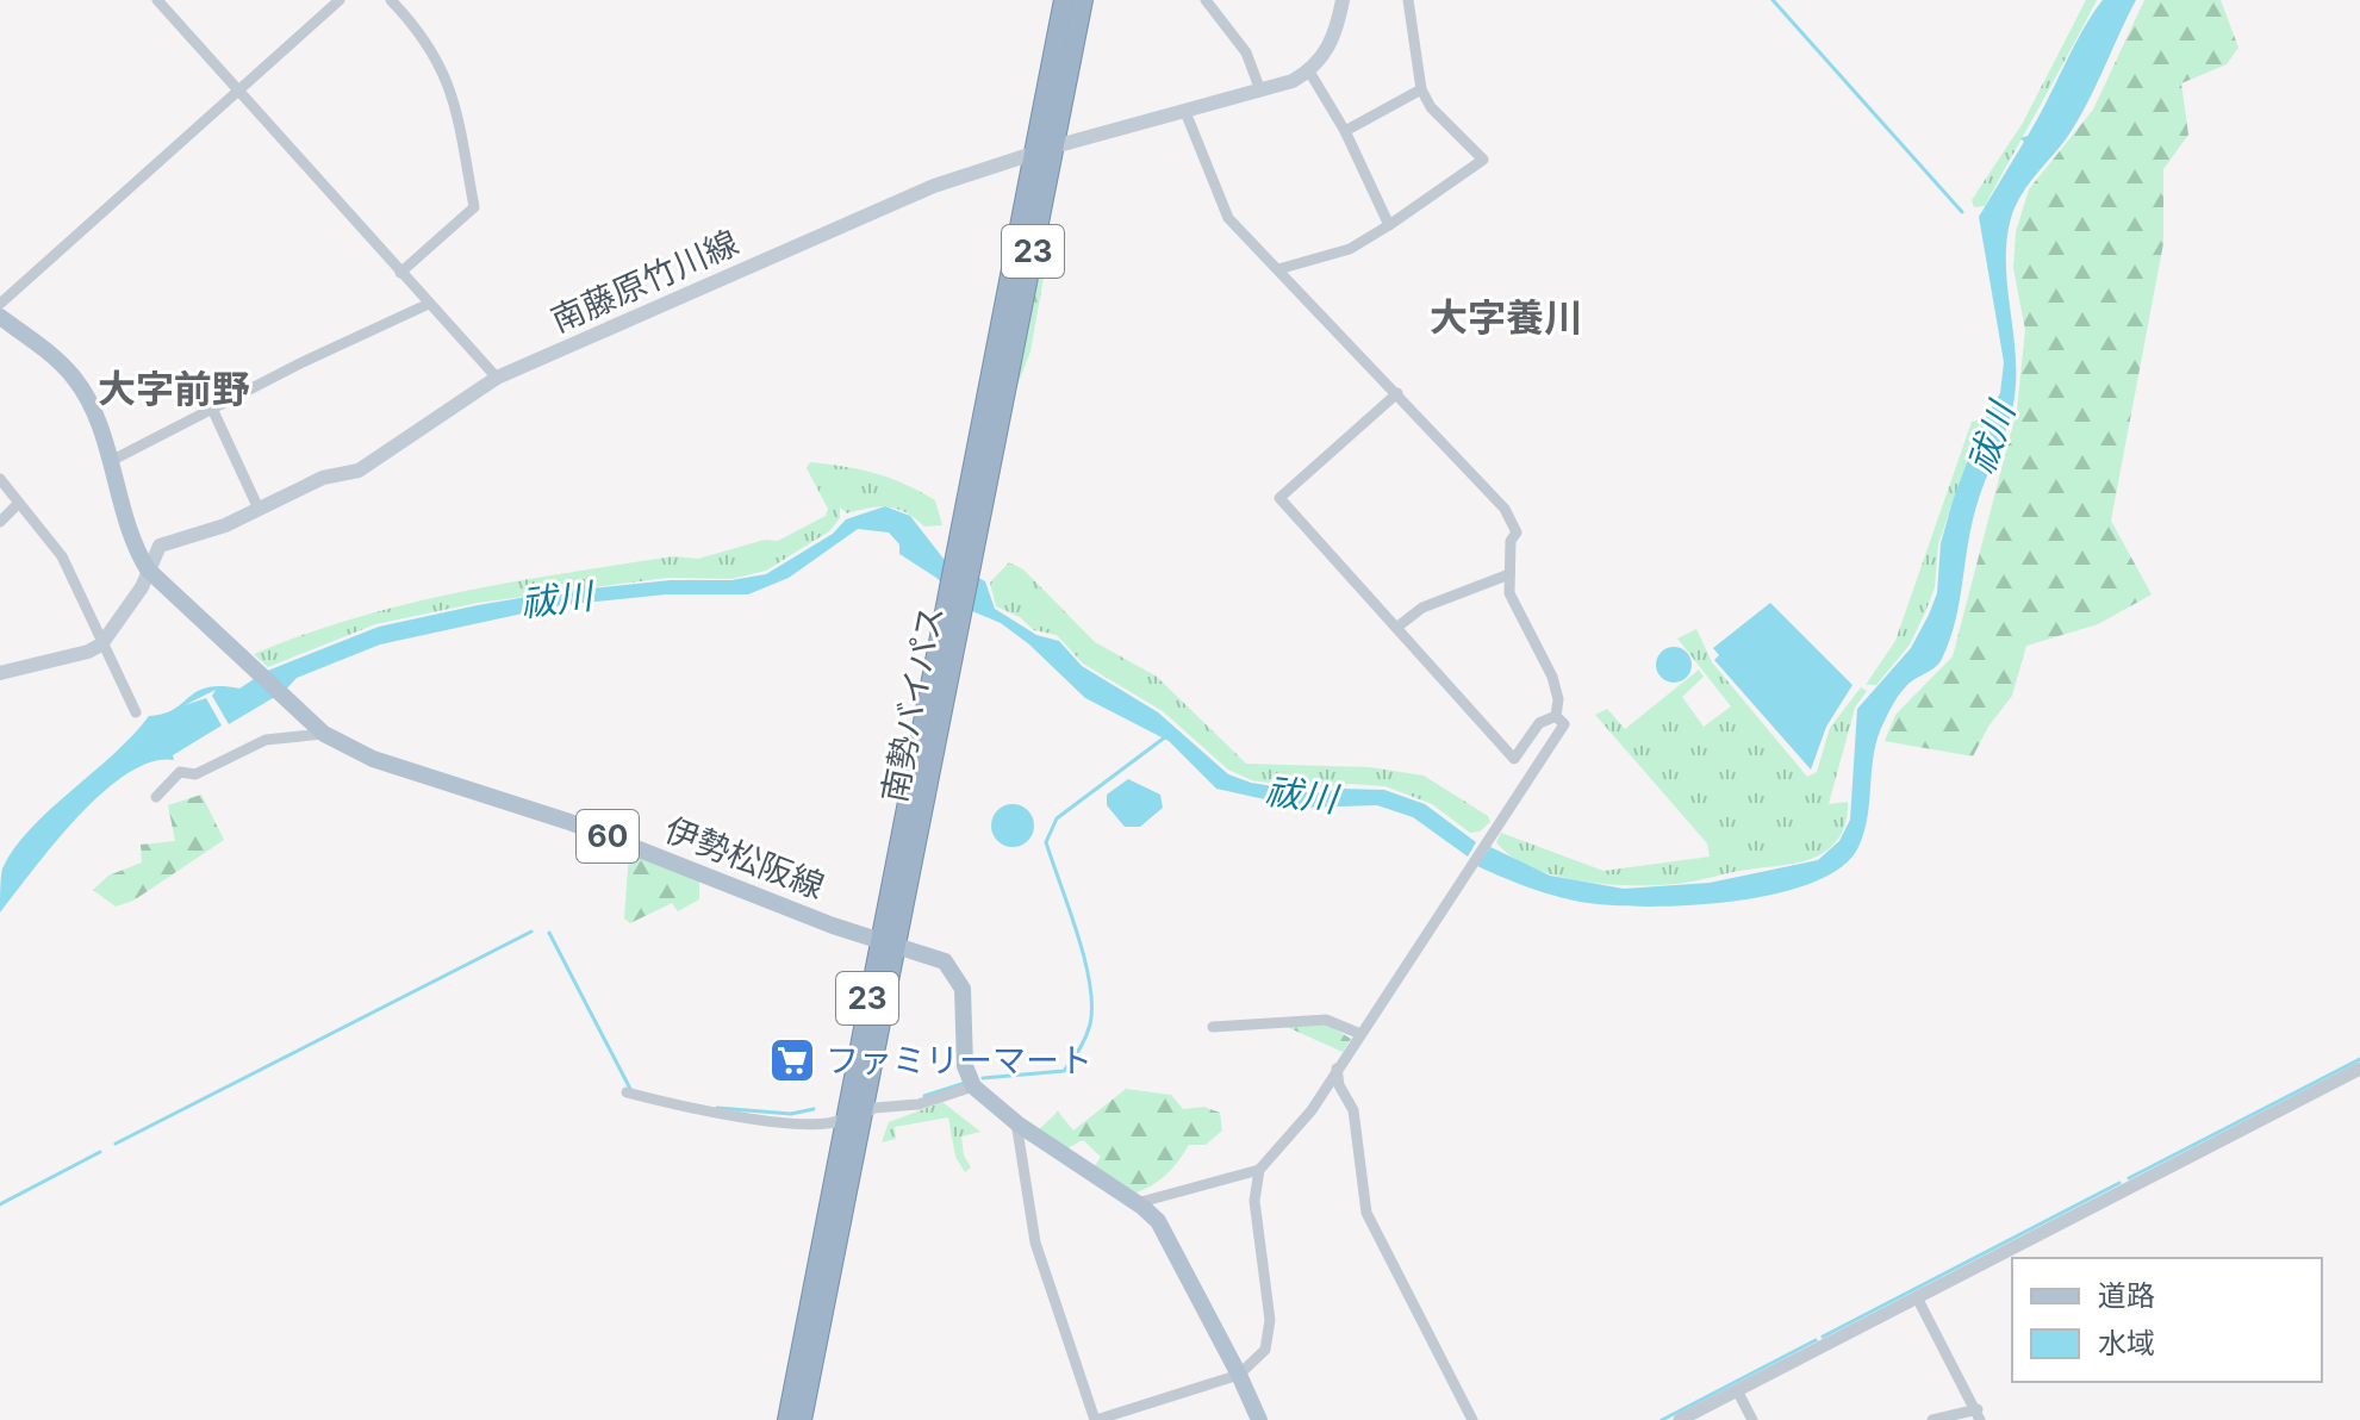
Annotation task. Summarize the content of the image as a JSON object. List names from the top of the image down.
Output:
{
  "streets": {
    "highway": ["23", "南勢バイパス"],
    "main road": ["南藤原竹川線", "60", "伊勢松阪線"]
  },
  "crossings": [
    ["南藤原竹川線", "南勢バイパス"],
    ["南藤原竹川線", "伊勢松阪線"],
    ["南勢バイパス", "伊勢松阪線"]
  ],
  "districts": ["大字養川", "大字前野"],
  "water": ["祓川"],
  "places": {
    "supermarket": ["ファミリーマート"]
  },
  "legend": ["道路", "水域"]
}
